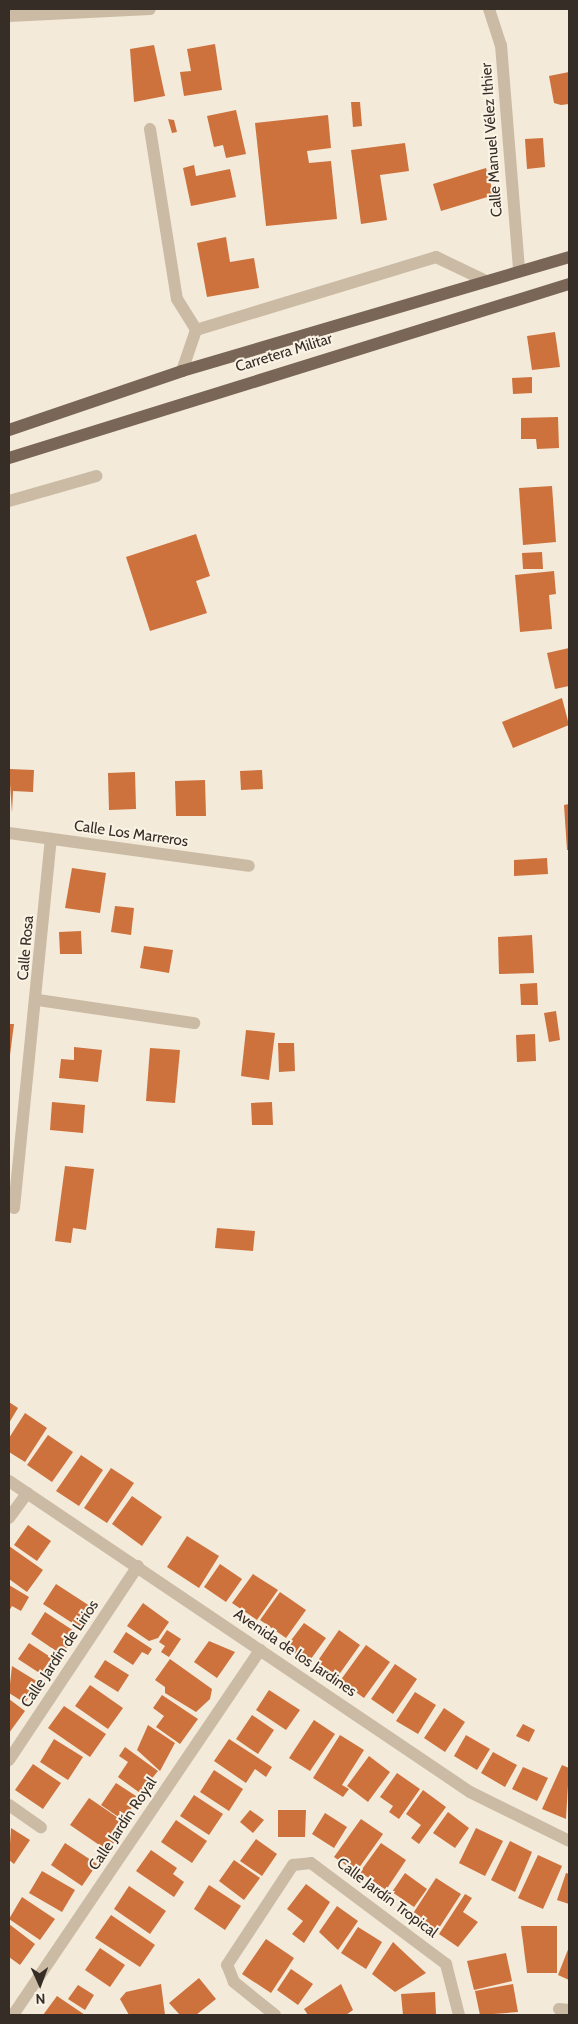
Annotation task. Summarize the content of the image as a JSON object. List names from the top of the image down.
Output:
{
  "streets": {
    "main road": ["Carretera Militar"],
    "street": [
      "Calle Manuel Vélez Ithier",
      "Calle Los Marreros",
      "Calle Rosa",
      "Avenida de los Jardines",
      "Calle Jardín de Lirios",
      "Calle Jardín Royal",
      "Calle Jardín Tropical"
    ]
  },
  "crossings": [
    ["Calle Manuel Vélez Ithier", "Carretera Militar"],
    ["Calle Los Marreros", "Calle Rosa"],
    ["Avenida de los Jardines", "Calle Jardín de Lirios"],
    ["Avenida de los Jardines", "Calle Jardín Royal"]
  ],
  "north": "bottom"
}
